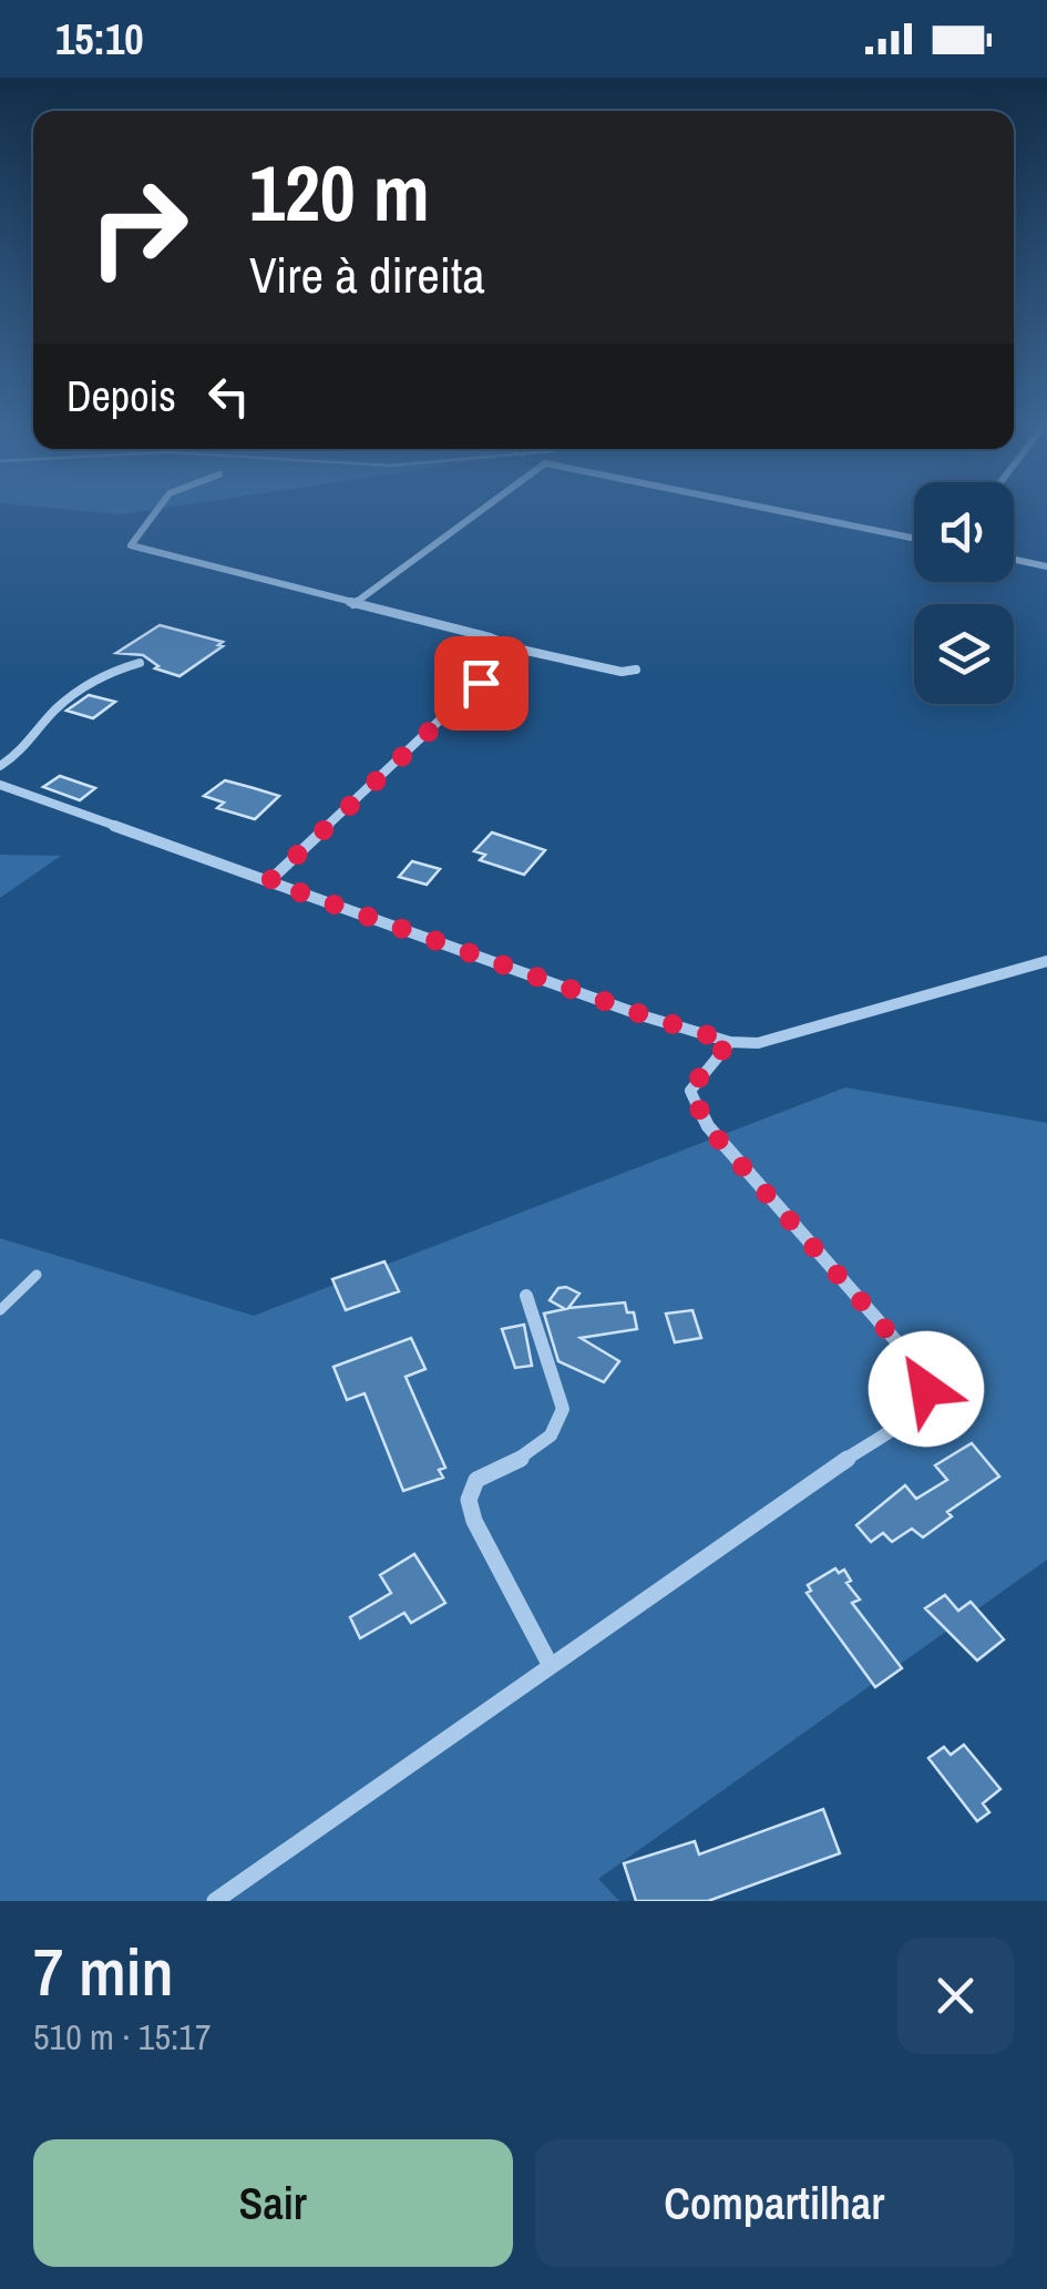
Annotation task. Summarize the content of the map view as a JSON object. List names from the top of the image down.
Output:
{
  "page": {
    "status": "15:10",
    "turn": ["120 m", "Vire à direita"],
    "then": "Depois",
    "heading": ["7 min", "510 m · 15:17"],
    "buttons": ["Sair", "Compartilhar"]
  }
}
